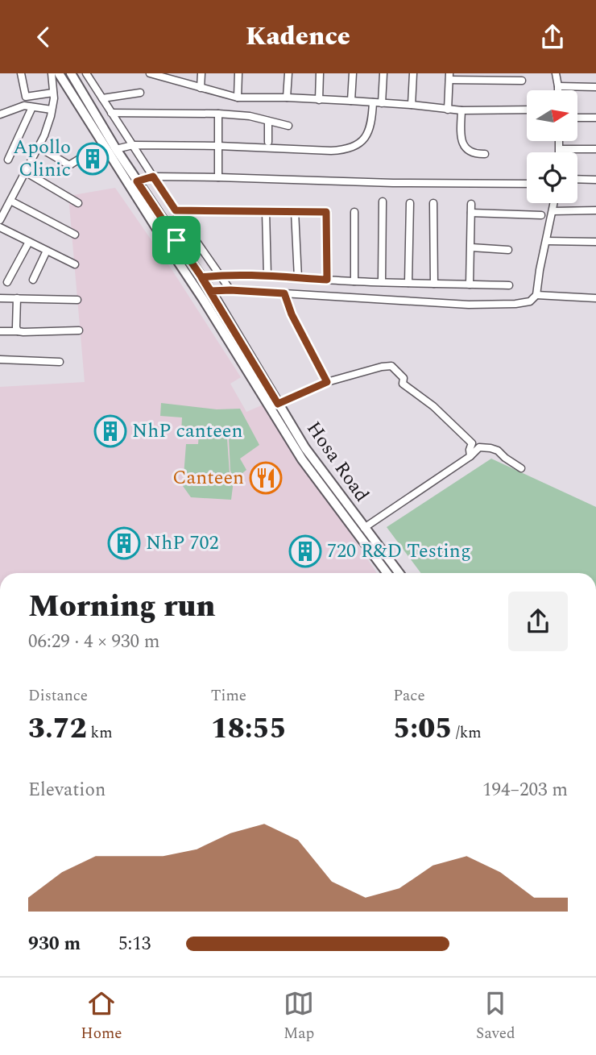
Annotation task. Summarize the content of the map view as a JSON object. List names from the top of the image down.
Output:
{
  "streets": {
    "main road": ["Hosa Road"]
  },
  "places": {
    "building": [
      "Apollo Clinic",
      "NhP canteen",
      "NhP 702",
      "720 R&D Testing"
    ],
    "restaurant": ["Canteen"]
  },
  "north": "right",
  "page": {
    "header": "Kadence",
    "heading": ["Morning run", "06:29 · 4 × 930 m"],
    "stats": [
      ["Distance", "3.72 km"],
      ["Time", "18:55"],
      ["Pace", "5:05 /km"]
    ],
    "chart": ["Elevation", "194–203 m"],
    "list": [
      {
        "name": "930 m",
        "note": "5:13"
      }
    ],
    "tabs": ["Home", "Map", "Saved"]
  }
}
